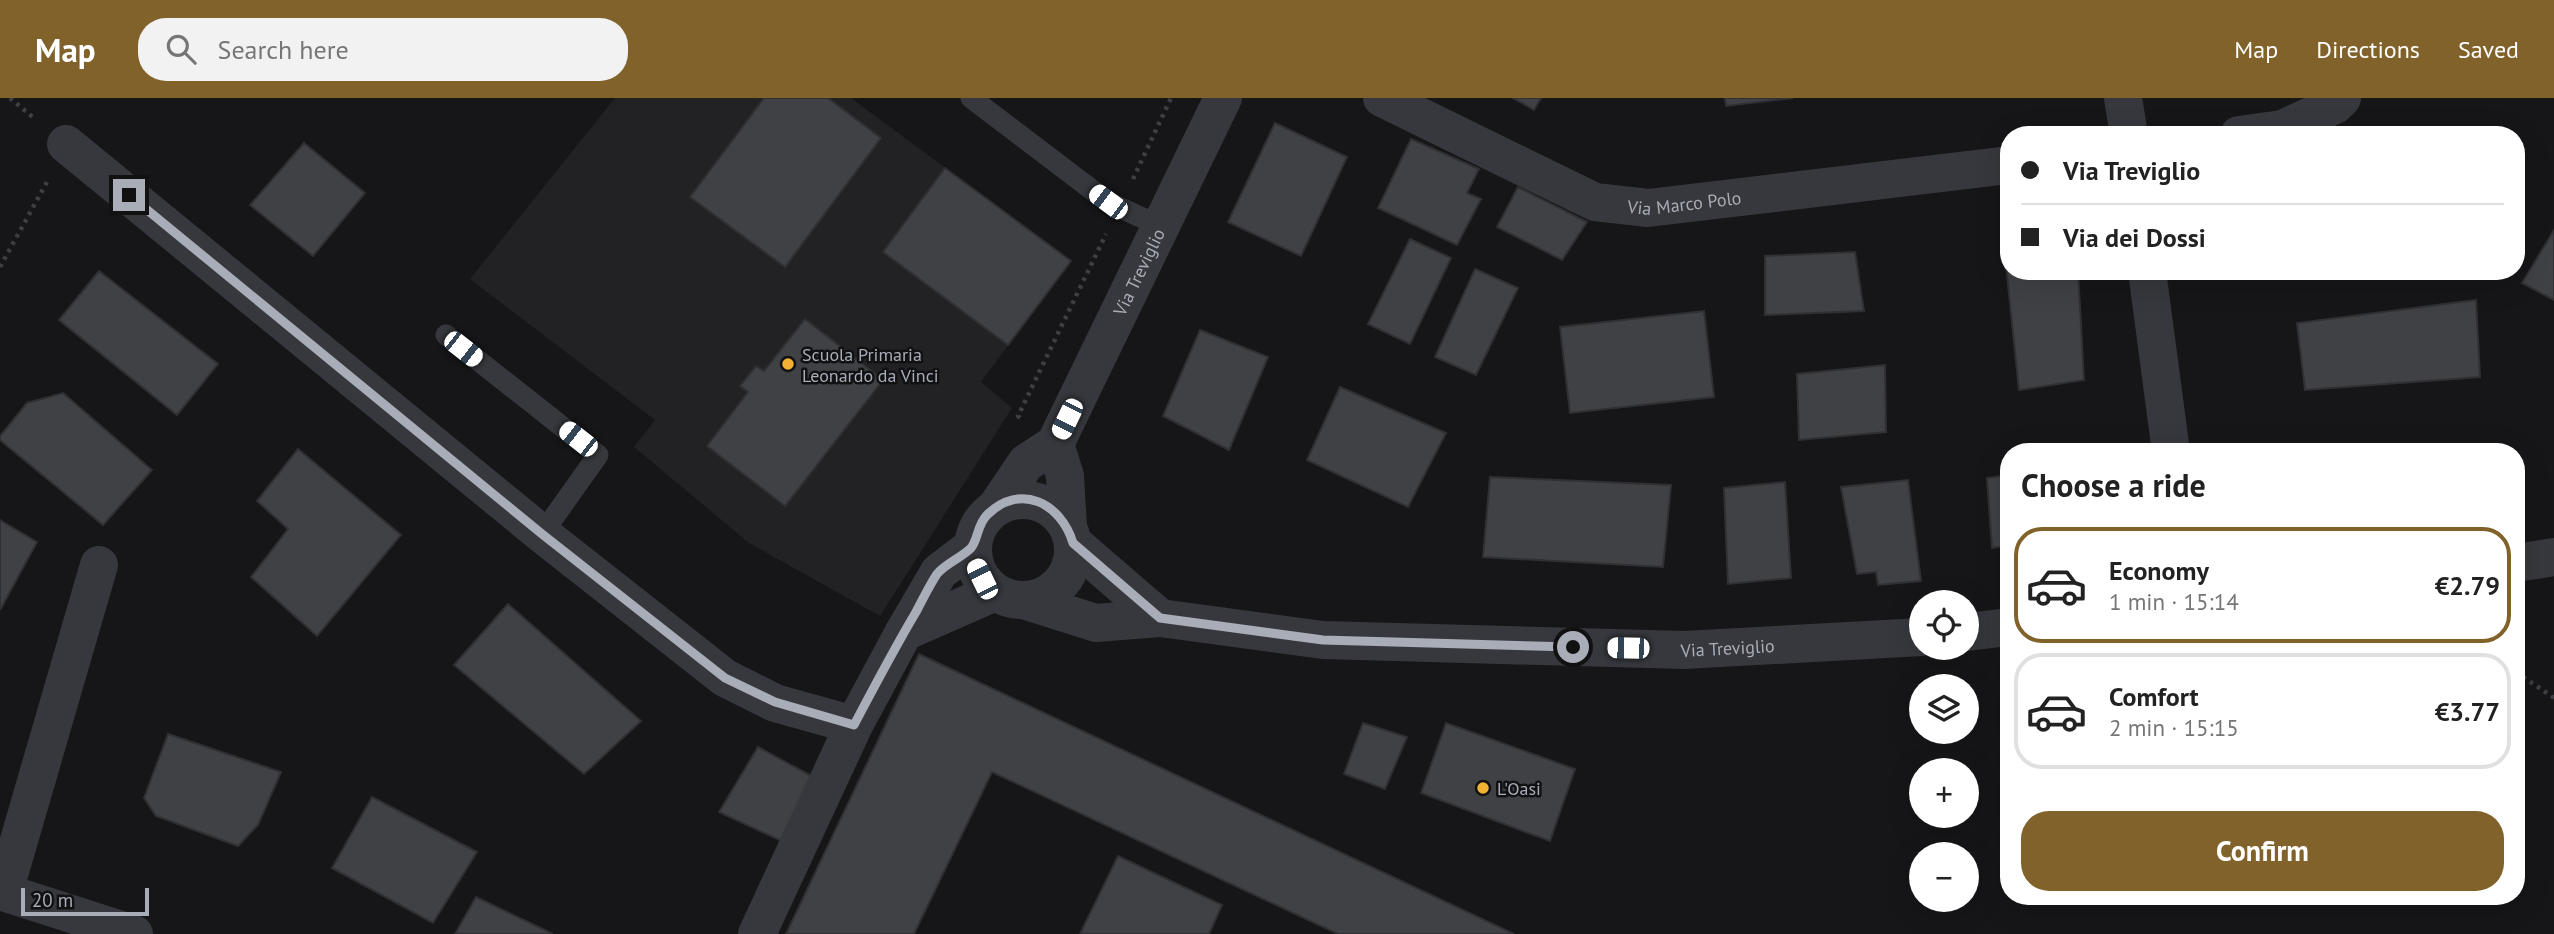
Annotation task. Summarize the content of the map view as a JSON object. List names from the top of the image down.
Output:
{
  "streets": {
    "street": ["Via Marco Polo", "Via Treviglio"]
  },
  "places": ["Scuola Primaria Leonardo da Vinci", "L'Oasi"],
  "scale_bar": "20 m",
  "page": {
    "header": "Map",
    "search": "Search here",
    "nav": ["Map", "Directions", "Saved"],
    "banner": ["Via Treviglio", "Via dei Dossi"],
    "heading": "Choose a ride",
    "list": [
      {
        "name": "Economy",
        "note": "1 min · 15:14",
        "value": "€2.79"
      },
      {
        "name": "Comfort",
        "note": "2 min · 15:15",
        "value": "€3.77"
      }
    ],
    "map_buttons": ["+", "−"],
    "buttons": "Confirm",
    "scale": "20 m"
  }
}
